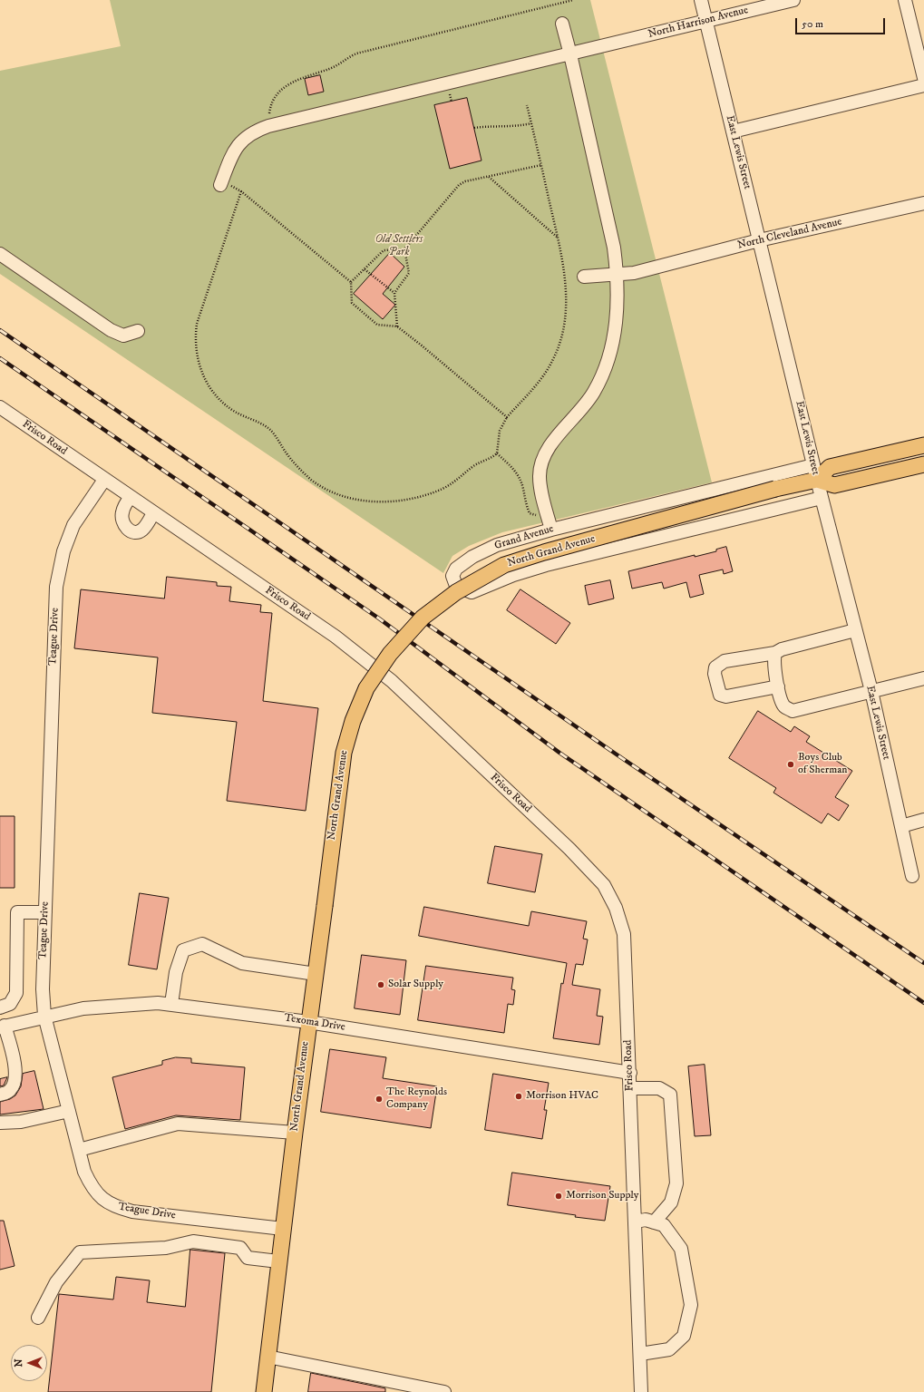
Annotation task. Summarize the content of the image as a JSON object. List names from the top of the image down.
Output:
{
  "streets": {
    "main road": ["North Grand Avenue"],
    "street": [
      "North Harrison Avenue",
      "East Lewis Street",
      "North Cleveland Avenue",
      "Frisco Road",
      "Grand Avenue",
      "Teague Drive",
      "Texoma Drive"
    ]
  },
  "crossings": [
    ["North Harrison Avenue", "East Lewis Street"],
    ["East Lewis Street", "North Cleveland Avenue"],
    ["East Lewis Street", "Grand Avenue"],
    ["East Lewis Street", "North Grand Avenue"],
    ["Frisco Road", "Teague Drive"],
    ["Frisco Road", "Texoma Drive"],
    ["Grand Avenue", "North Grand Avenue"],
    ["North Grand Avenue", "Teague Drive"],
    ["North Grand Avenue", "Texoma Drive"],
    ["Teague Drive", "Texoma Drive"]
  ],
  "parks": ["Old Settlers Park"],
  "places": [
    "Boys Club of Sherman",
    "Solar Supply",
    "Morrison HVAC",
    "The Reynolds Company",
    "Morrison Supply"
  ],
  "scale_bar": "50 m",
  "north": "left"
}
